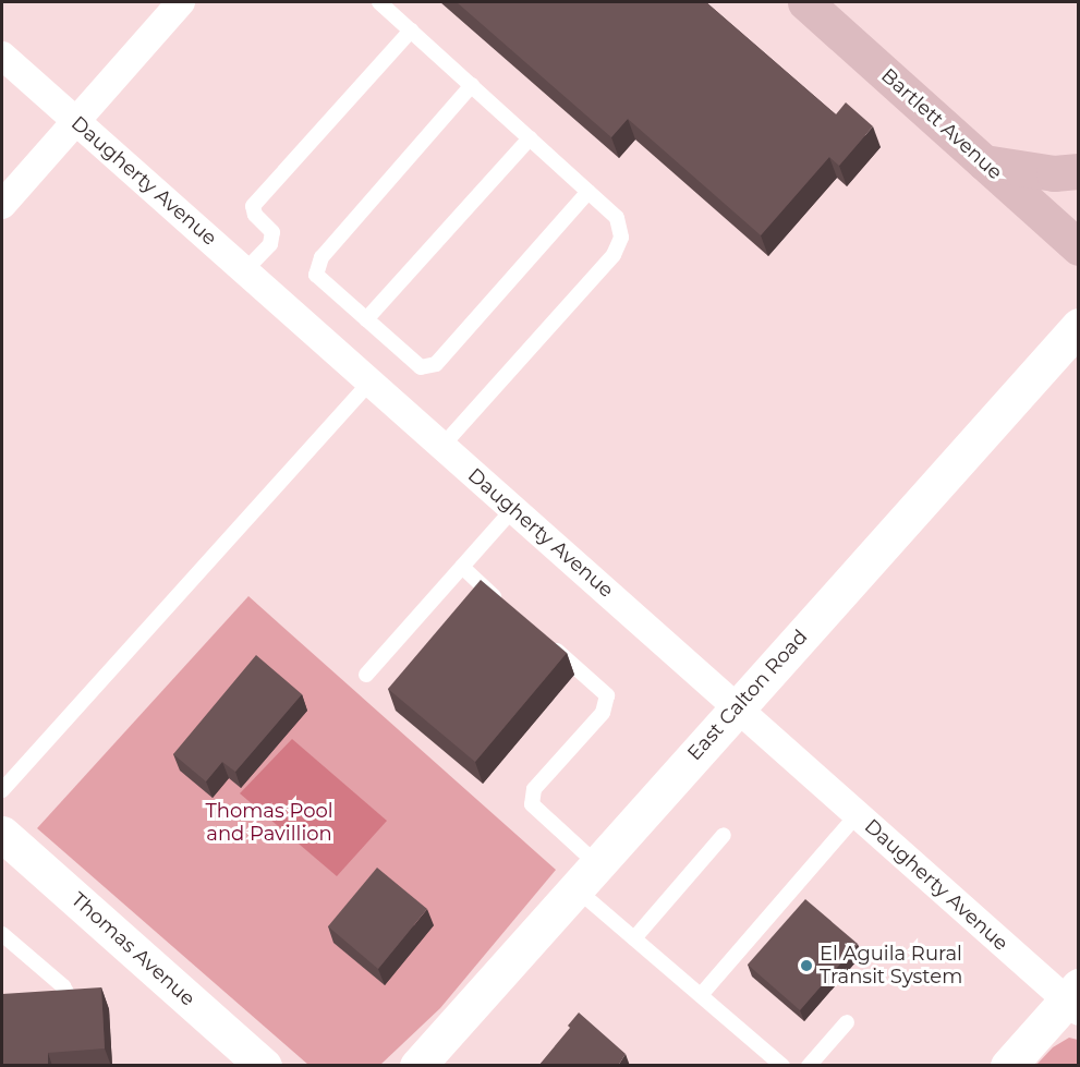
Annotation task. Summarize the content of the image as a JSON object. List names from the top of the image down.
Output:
{
  "streets": {
    "main road": ["Bartlett Avenue"],
    "street": ["Daugherty Avenue", "East Calton Road", "Thomas Avenue"]
  },
  "crossings": [
    ["Daugherty Avenue", "East Calton Road"]
  ],
  "parks": ["Thomas Pool and Pavillion"],
  "places": ["El Aguila Rural Transit System"]
}
